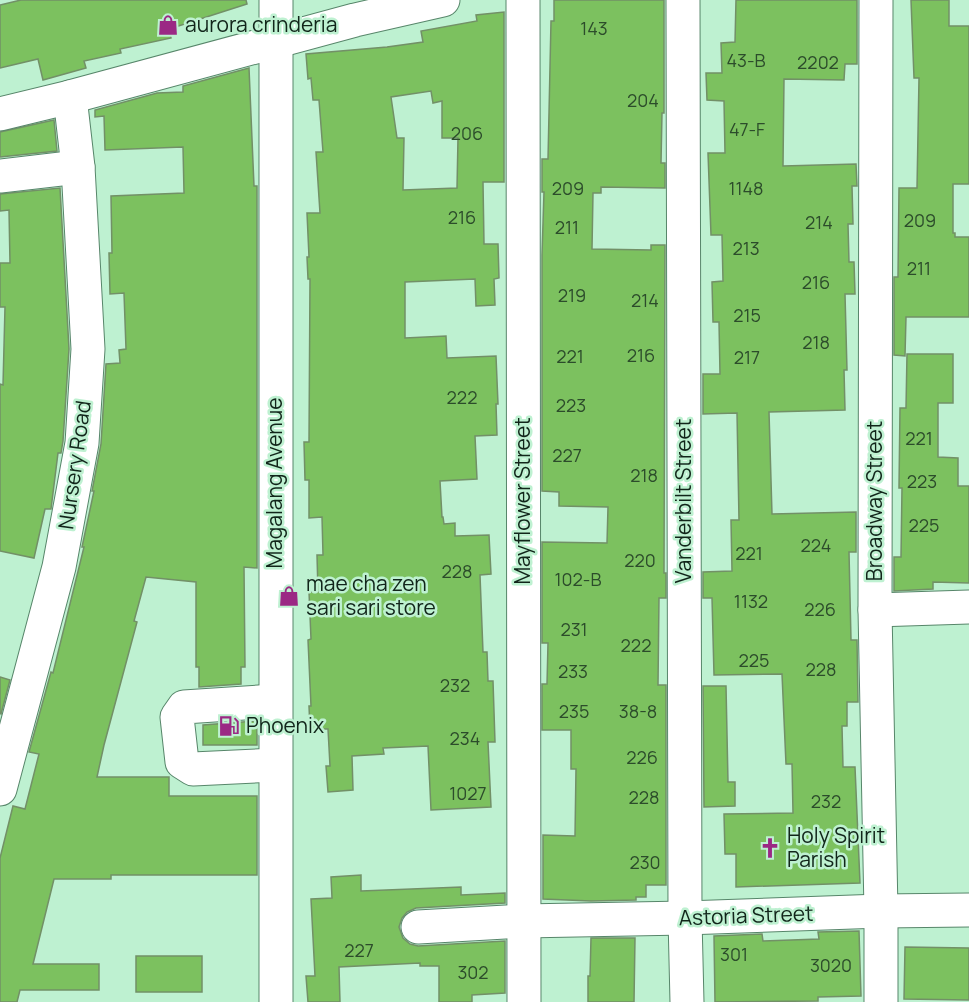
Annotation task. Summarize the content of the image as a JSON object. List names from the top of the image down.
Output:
{
  "streets": {
    "street": [
      "Nursery Road",
      "Magalang Avenue",
      "Mayflower Street",
      "Vanderbilt Street",
      "Broadway Street",
      "Astoria Street"
    ]
  },
  "crossings": [
    ["Mayflower Street", "Astoria Street"],
    ["Vanderbilt Street", "Astoria Street"],
    ["Broadway Street", "Astoria Street"]
  ],
  "places": {
    "shop": ["aurora crinderia", "mae cha zen sari sari store"],
    "fuel station": ["Phoenix"],
    "church": ["Holy Spirit Parish"]
  },
  "house_numbers": [
    "143",
    "43-B",
    "2202",
    "204",
    "47-F",
    "206",
    "209",
    "1148",
    "216",
    "209",
    "214",
    "211",
    "213",
    "211",
    "216",
    "219",
    "214",
    "215",
    "218",
    "216",
    "221",
    "217",
    "222",
    "223",
    "221",
    "227",
    "218",
    "223",
    "225",
    "224",
    "221",
    "220",
    "228",
    "102-B",
    "1132",
    "226",
    "231",
    "222",
    "225",
    "228",
    "233",
    "232",
    "235",
    "38-8",
    "234",
    "226",
    "1027",
    "228",
    "232",
    "230",
    "227",
    "301",
    "3020",
    "302"
  ]
}
